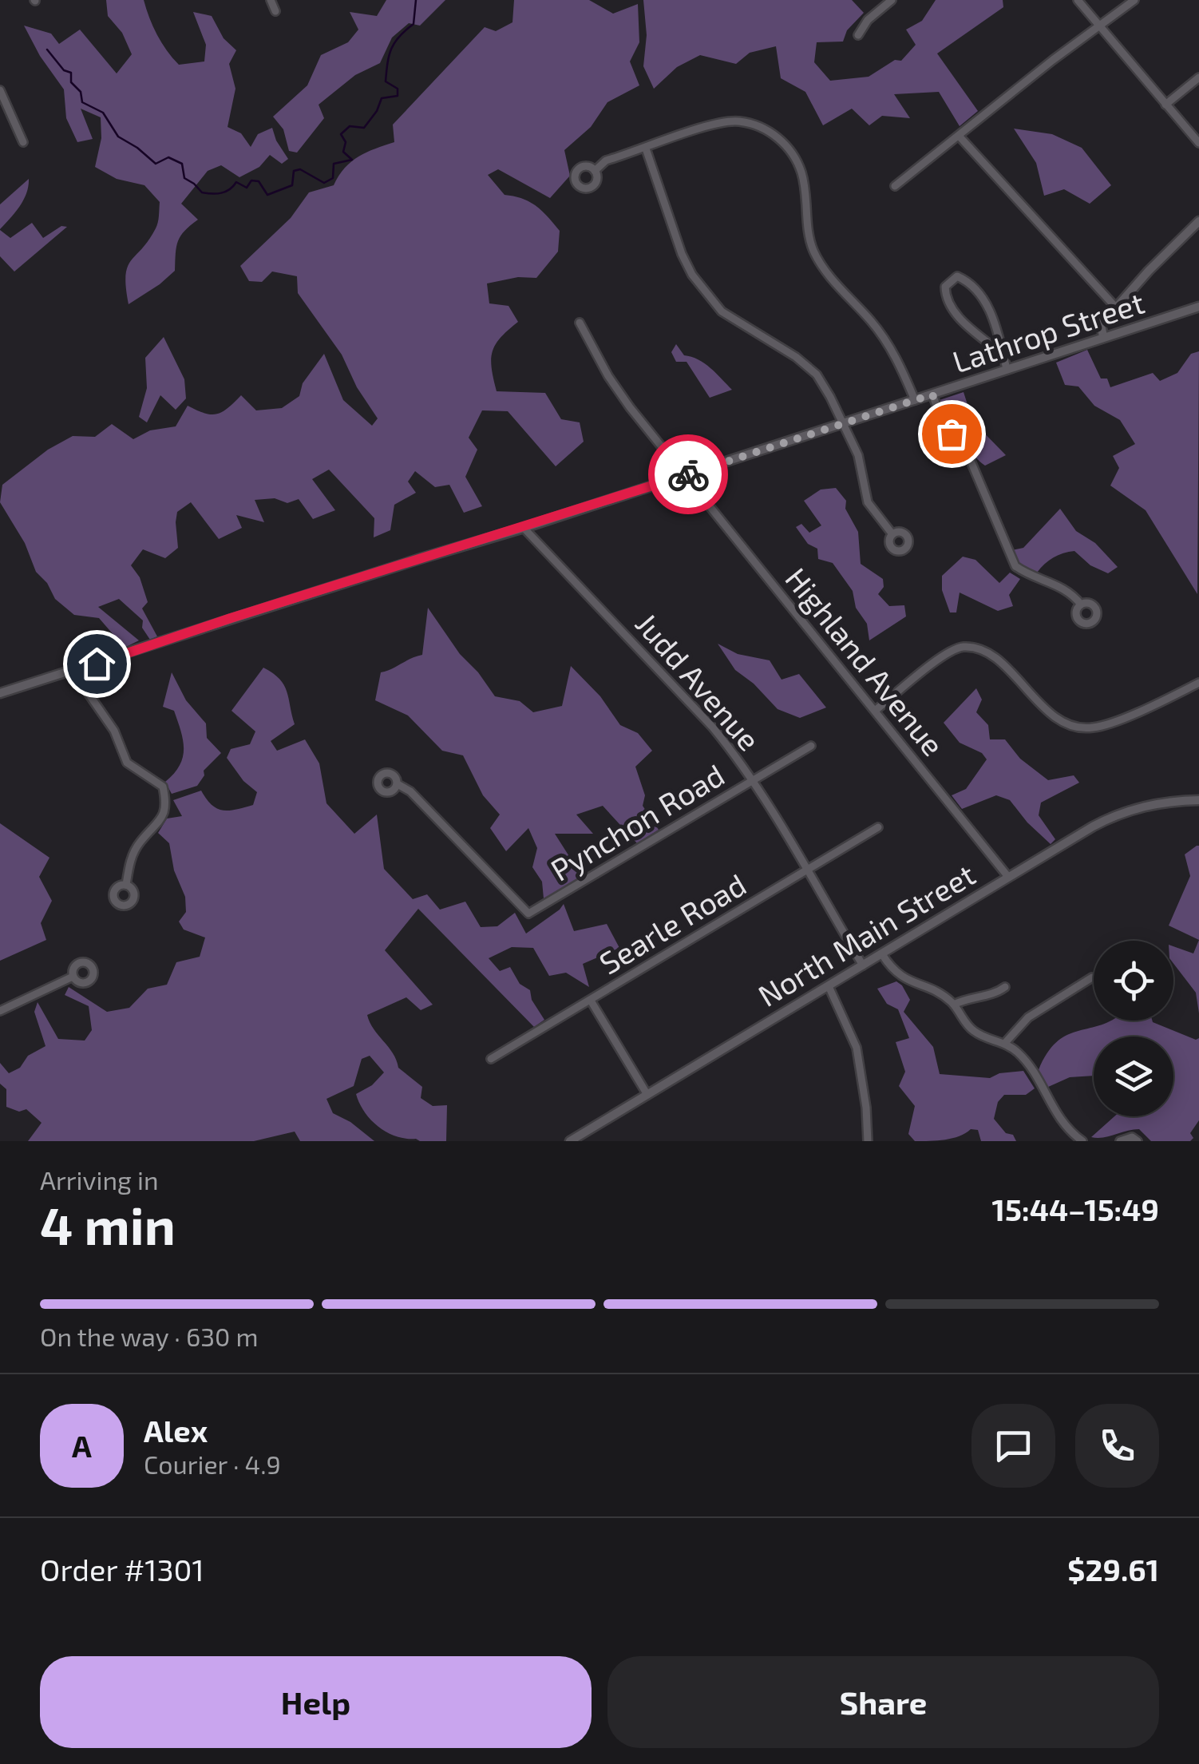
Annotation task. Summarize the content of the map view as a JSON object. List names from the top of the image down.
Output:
{
  "streets": {
    "street": [
      "Lathrop Street",
      "Highland Avenue",
      "Judd Avenue",
      "Pynchon Road",
      "Searle Road",
      "North Main Street"
    ]
  },
  "crossings": [
    ["Lathrop Street", "Highland Avenue"],
    ["Lathrop Street", "Judd Avenue"],
    ["Highland Avenue", "North Main Street"],
    ["Judd Avenue", "Pynchon Road"],
    ["Judd Avenue", "Searle Road"],
    ["Judd Avenue", "North Main Street"]
  ],
  "page": {
    "heading": ["4 min", "Arriving in", "15:44–15:49"],
    "panel": [
      "Alex",
      "Courier · 4.9",
      "Order #1301",
      "$29.61"
    ],
    "bar": "On the way · 630 m",
    "round": "A",
    "buttons": ["Help", "Share"]
  }
}
